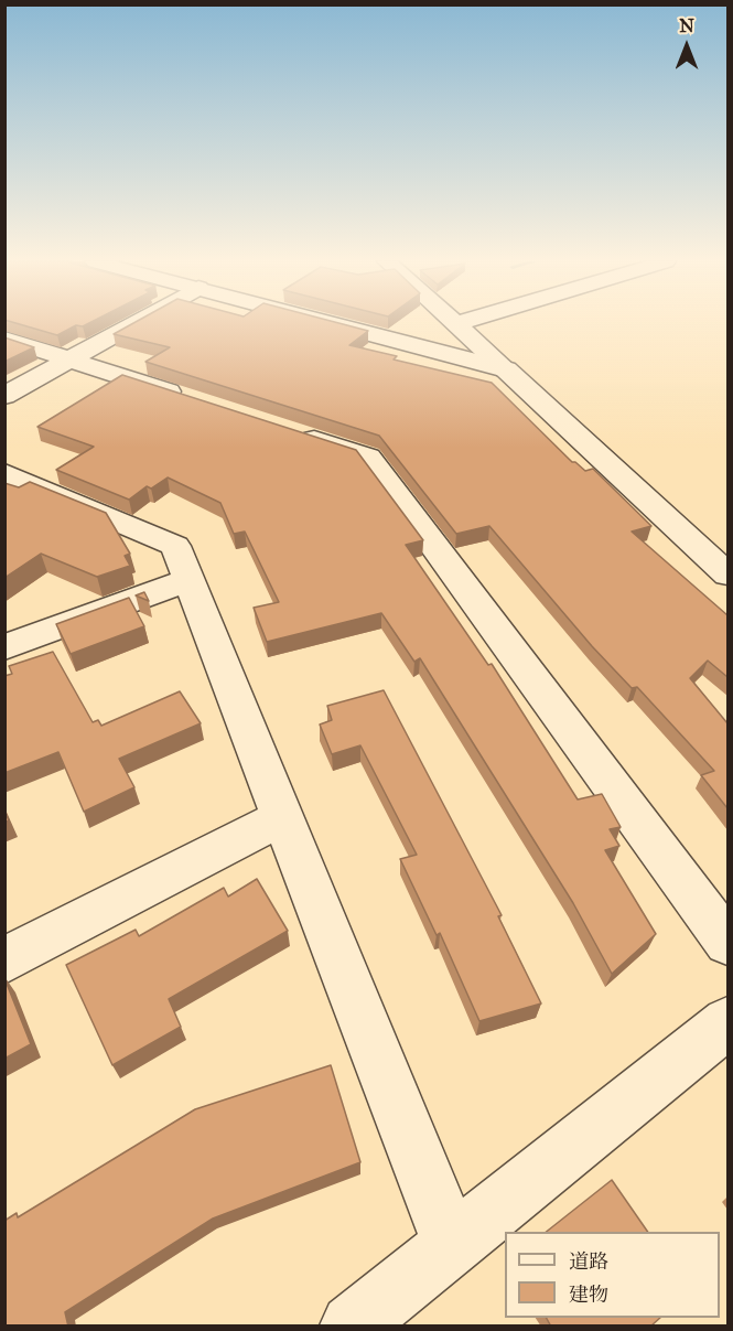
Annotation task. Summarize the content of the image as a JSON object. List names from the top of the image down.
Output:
{
  "legend": ["道路", "建物"],
  "north": "top"
}
